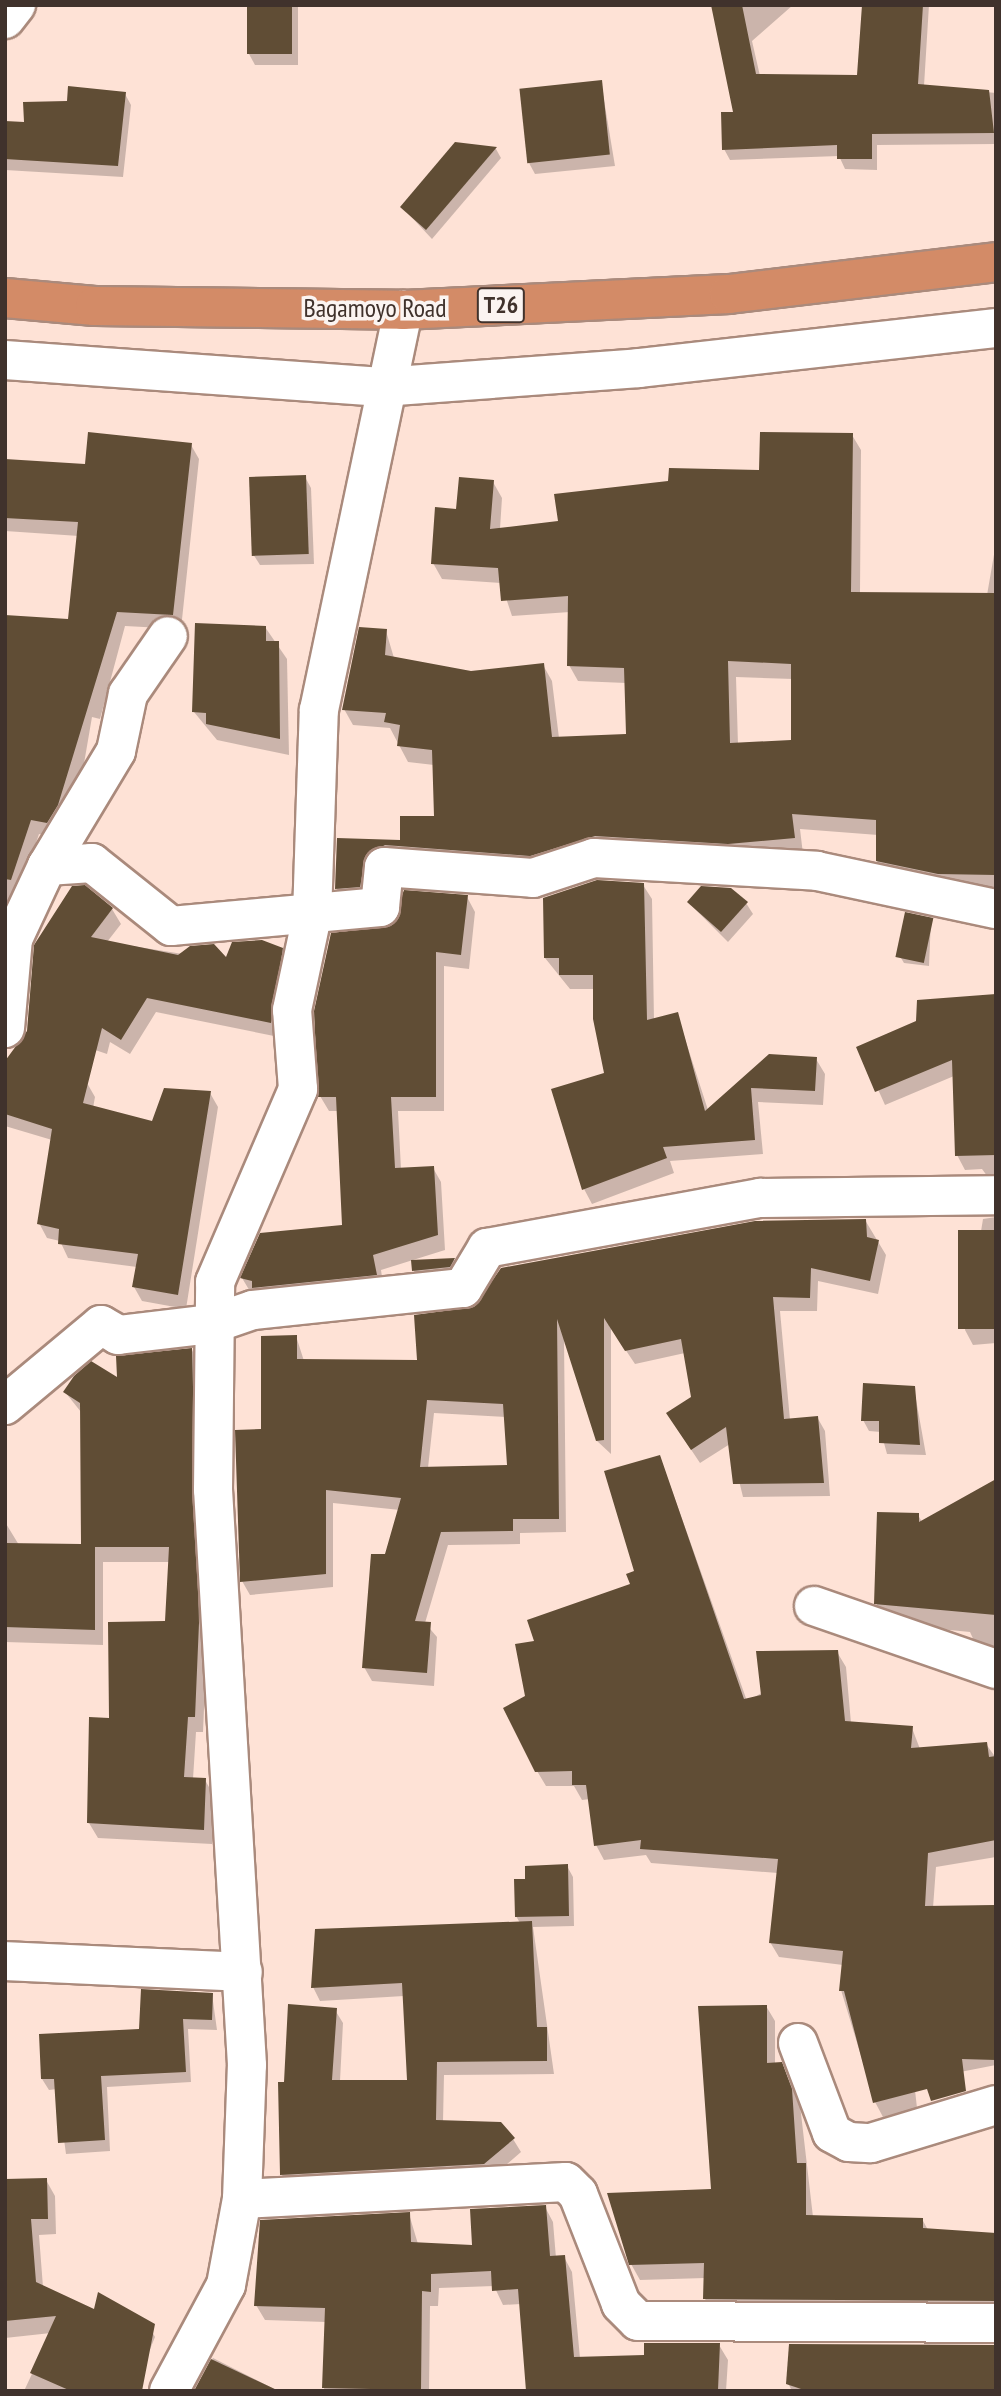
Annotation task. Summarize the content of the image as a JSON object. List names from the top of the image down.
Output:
{
  "streets": {
    "highway": ["T26", "Bagamoyo Road"]
  }
}
